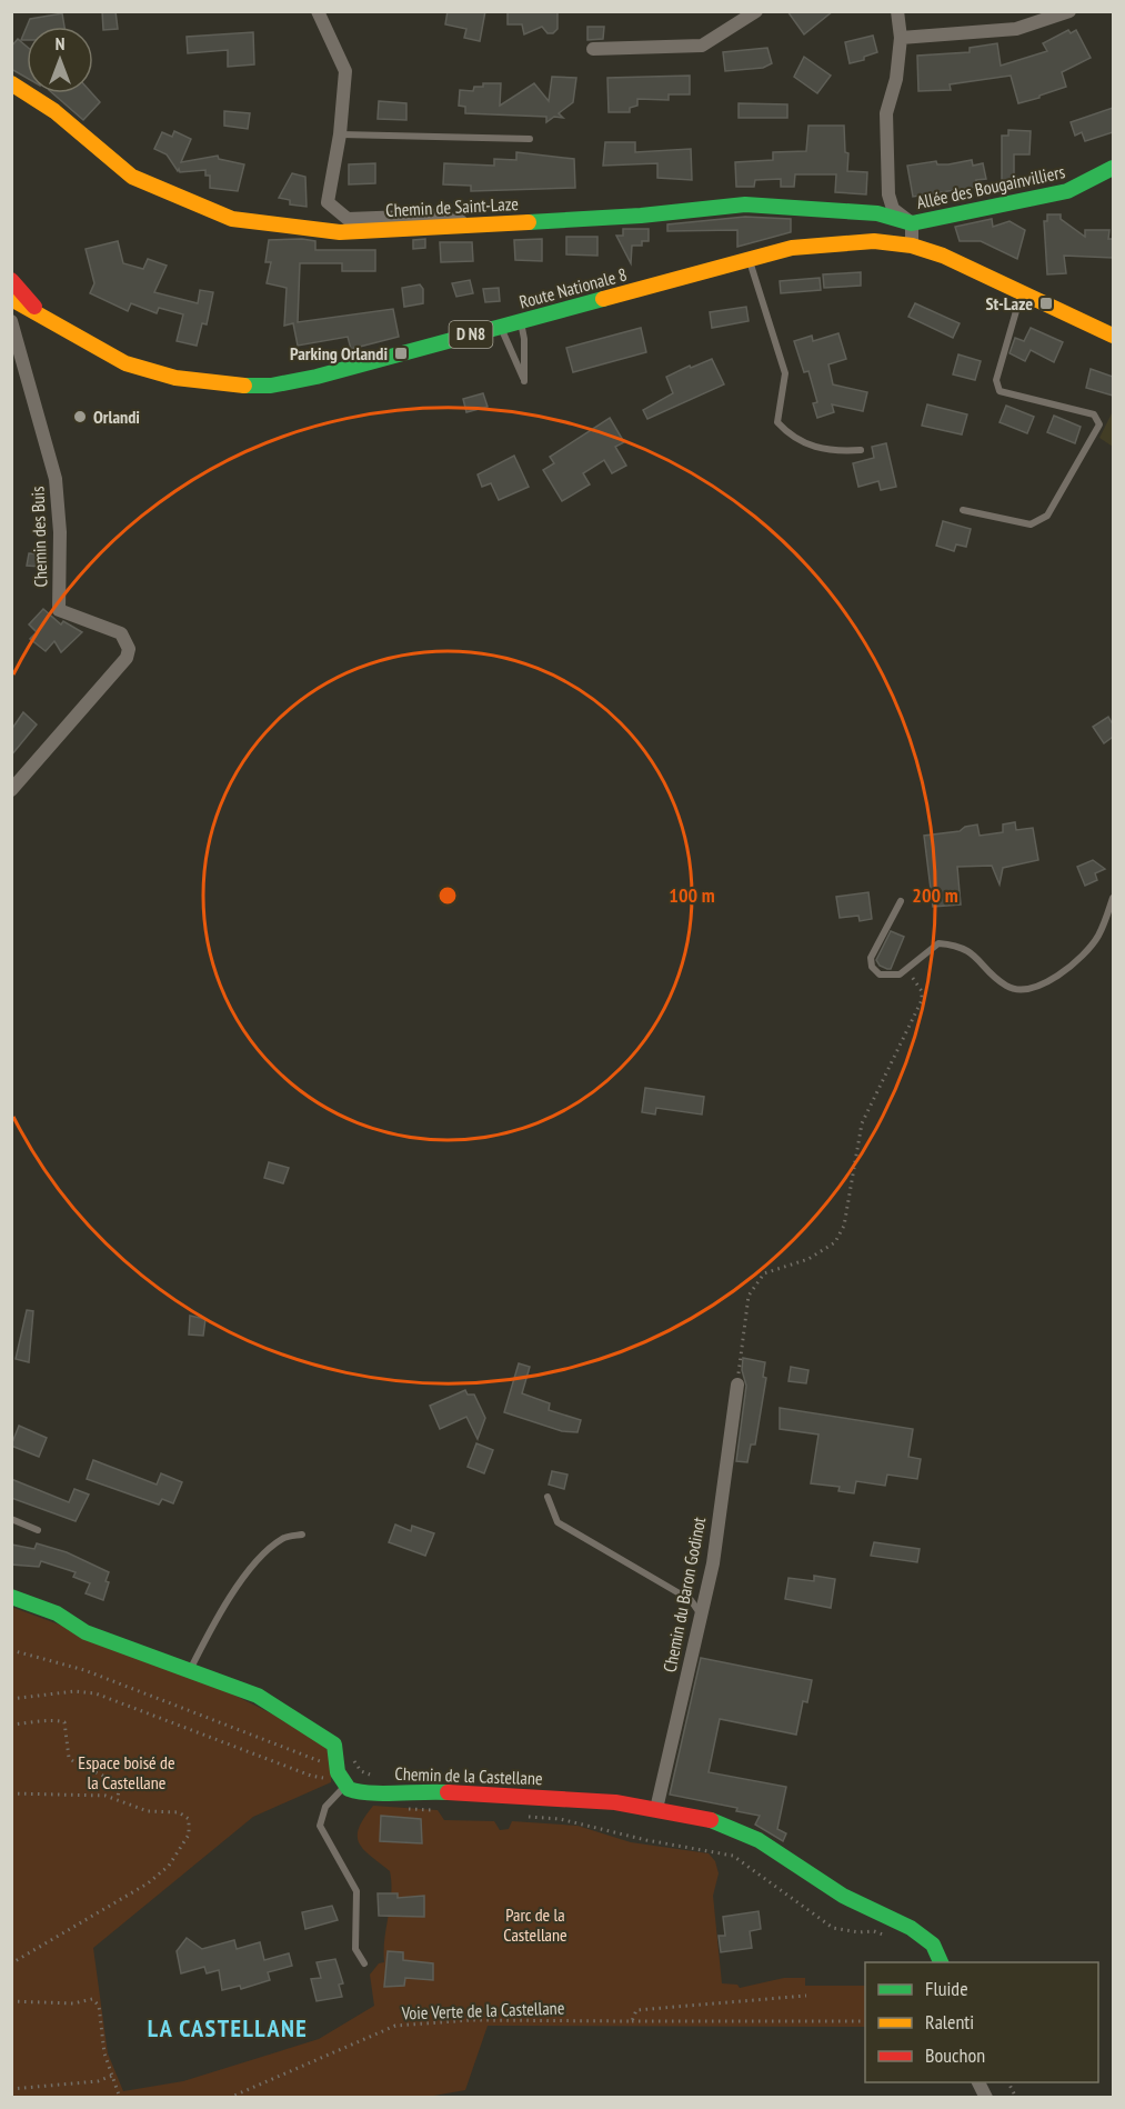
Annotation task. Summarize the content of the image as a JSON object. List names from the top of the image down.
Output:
{
  "streets": {
    "street": [
      "Allée des Bougainvilliers",
      "Chemin de Saint-Laze",
      "Route Nationale 8",
      "D N8",
      "Chemin des Buis",
      "Chemin du Baron Godinot",
      "Chemin de la Castellane"
    ],
    "path": ["Voie Verte de la Castellane"]
  },
  "crossings": [
    ["Allée des Bougainvilliers", "Chemin de Saint-Laze"],
    ["Chemin du Baron Godinot", "Chemin de la Castellane"]
  ],
  "districts": ["LA CASTELLANE"],
  "parks": ["Espace boisé de la Castellane", "Parc de la Castellane"],
  "places": {
    "transit": ["St-Laze", "Parking Orlandi"],
    "other": ["Orlandi"]
  },
  "legend": ["Fluide", "Ralenti", "Bouchon"],
  "north": "top",
  "rings": ["100 m", "200 m"]
}
